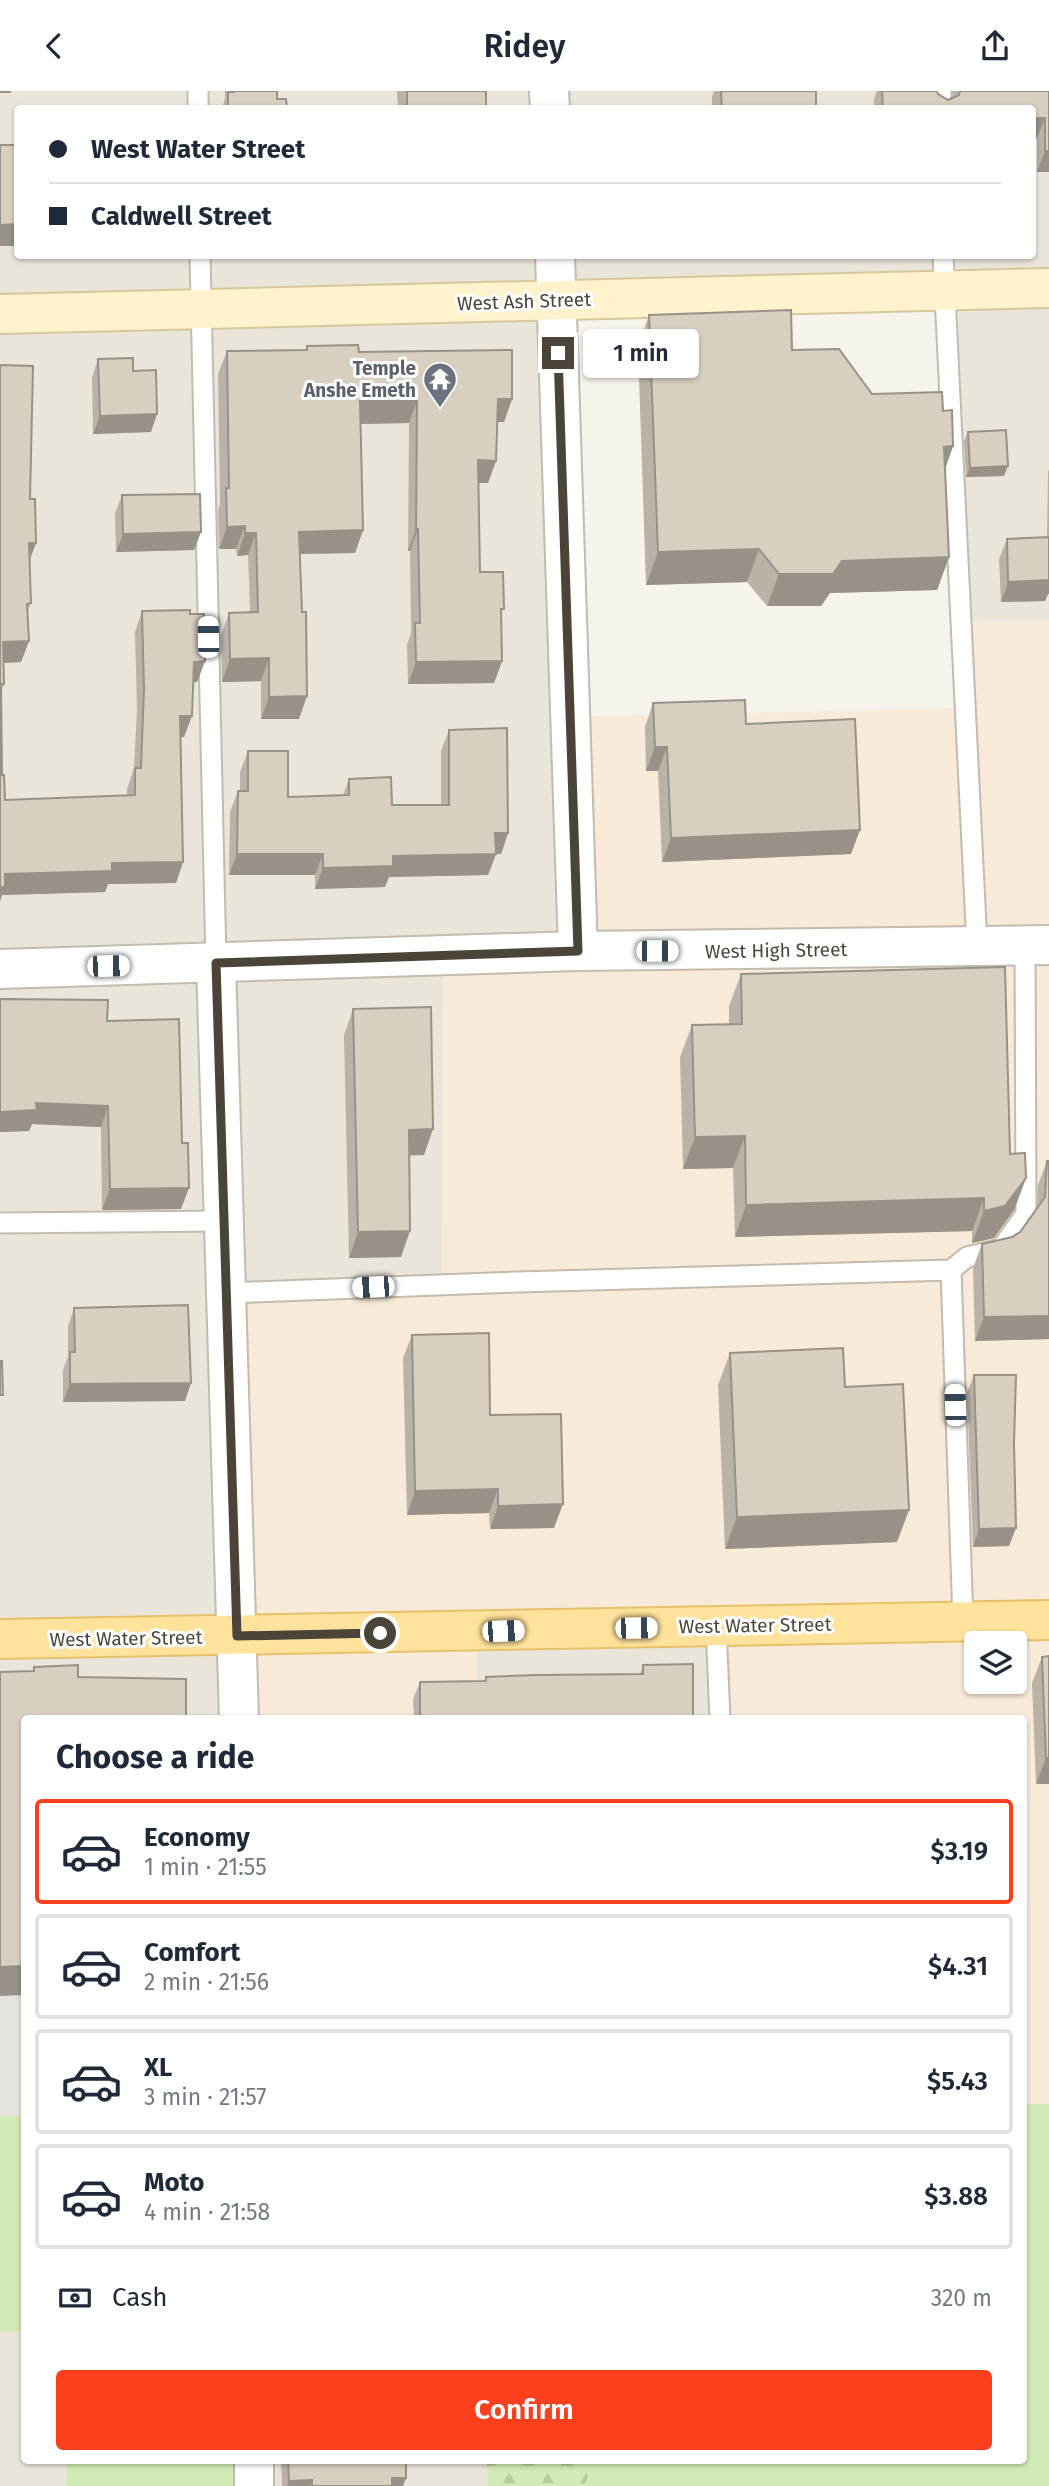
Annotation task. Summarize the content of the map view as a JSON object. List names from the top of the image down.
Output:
{
  "streets": {
    "main road": ["West Water Street"],
    "street": ["West Ash Street", "West High Street"]
  },
  "places": {
    "temple": ["Temple Anshe Emeth"]
  },
  "page": {
    "header": "Ridey",
    "banner": ["West Water Street", "Caldwell Street"],
    "bubble": "1 min",
    "heading": "Choose a ride",
    "list": [
      {
        "name": "Economy",
        "note": "1 min · 21:55",
        "value": "$3.19"
      },
      {
        "name": "Comfort",
        "note": "2 min · 21:56",
        "value": "$4.31"
      },
      {
        "name": "XL",
        "note": "3 min · 21:57",
        "value": "$5.43"
      },
      {
        "name": "Moto",
        "note": "4 min · 21:58",
        "value": "$3.88"
      }
    ],
    "pay": ["Cash", "320 m"],
    "buttons": "Confirm"
  }
}
